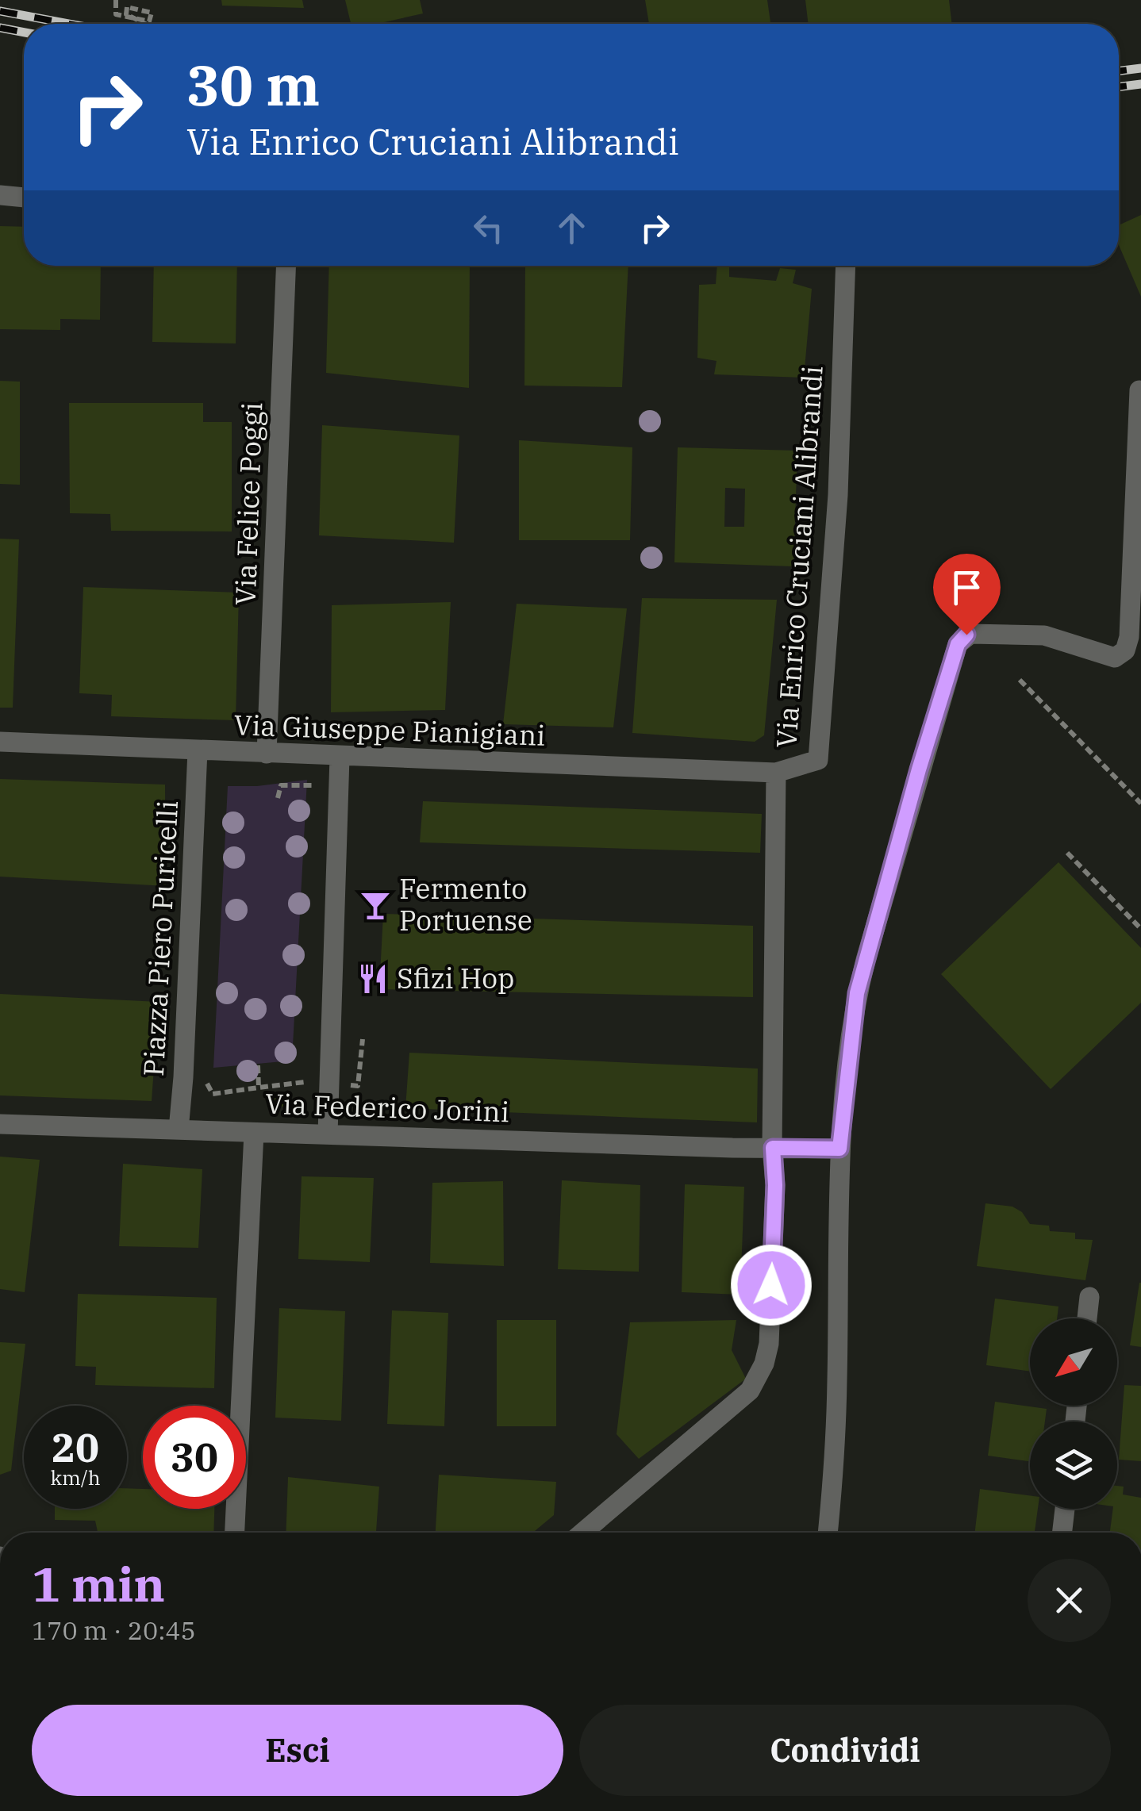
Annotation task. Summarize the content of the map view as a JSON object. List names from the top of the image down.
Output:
{
  "streets": {
    "street": [
      "Via Felice Poggi",
      "Via Enrico Cruciani Alibrandi",
      "Via Giuseppe Pianigiani",
      "Piazza Piero Puricelli",
      "Via Federico Jorini"
    ]
  },
  "crossings": [
    ["Via Felice Poggi", "Via Giuseppe Pianigiani"],
    ["Via Enrico Cruciani Alibrandi", "Via Giuseppe Pianigiani"],
    ["Via Enrico Cruciani Alibrandi", "Via Federico Jorini"],
    ["Via Giuseppe Pianigiani", "Piazza Piero Puricelli"],
    ["Piazza Piero Puricelli", "Via Federico Jorini"]
  ],
  "places": {
    "bar": ["Fermento Portuense"],
    "restaurant": ["Sfizi Hop"]
  },
  "north": "bottom left",
  "page": {
    "turn": ["30 m", "Via Enrico Cruciani Alibrandi"],
    "speed": "20 km/h",
    "limit": "30",
    "heading": ["1 min", "170 m · 20:45"],
    "buttons": ["Esci", "Condividi"]
  }
}
